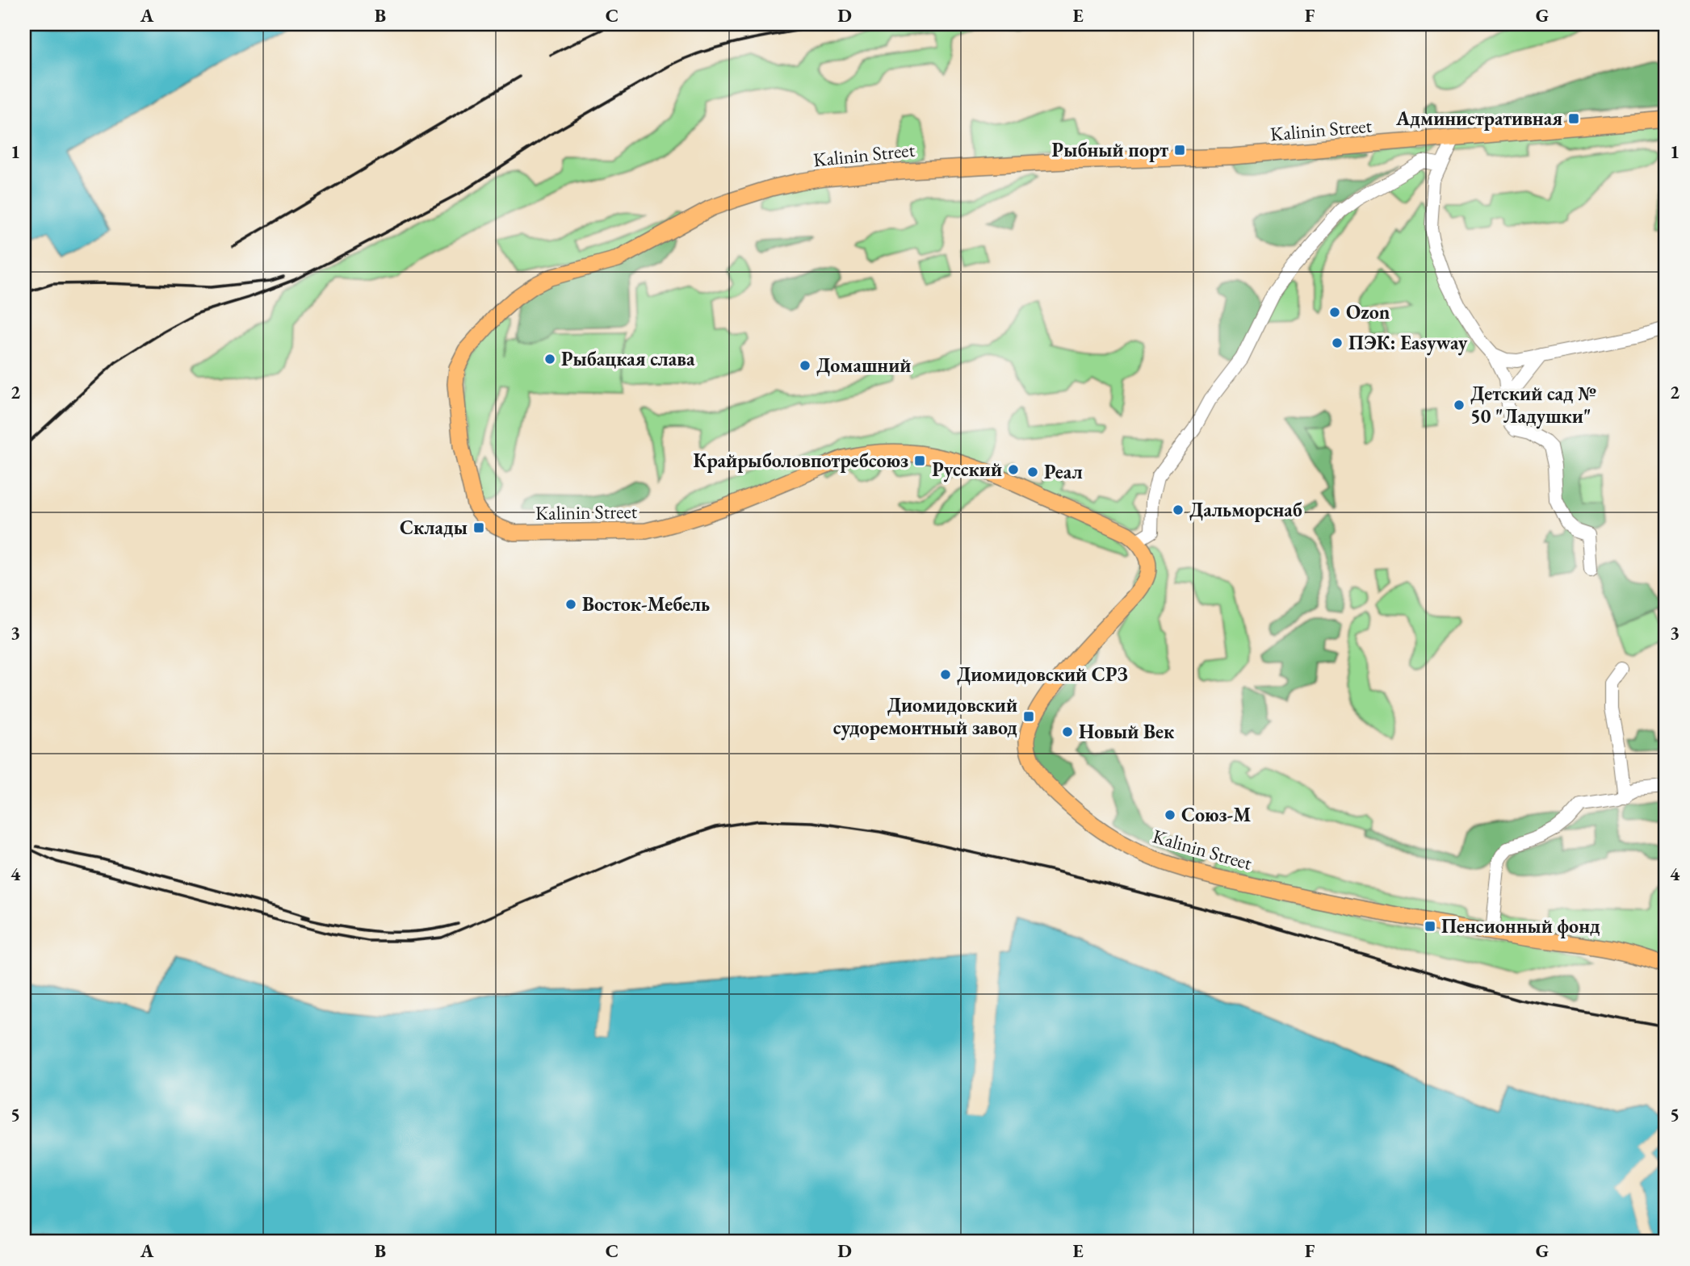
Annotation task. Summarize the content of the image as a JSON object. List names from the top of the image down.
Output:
{
  "streets": {
    "main road": ["Kalinin Street"]
  },
  "places": {
    "transit": [
      "Административная",
      "Рыбный порт",
      "Крайрыболовпотребсоюз",
      "Склады",
      "Диомидовский судоремонтный завод",
      "Пенсионный фонд"
    ],
    "other": [
      "Ozon",
      "ПЭК: Easyway",
      "Рыбацкая слава",
      "Домашний",
      "Детский сад № 50 \"Ладушки\"",
      "Русский",
      "Реал",
      "Дальморснаб",
      "Восток-Мебель",
      "Диомидовский СРЗ",
      "Новый Век",
      "Союз-М"
    ]
  },
  "grid": {
    "columns": [
      "A",
      "B",
      "C",
      "D",
      "E",
      "F",
      "G"
    ],
    "rows": [
      "1",
      "2",
      "3",
      "4",
      "5"
    ]
  }
}
